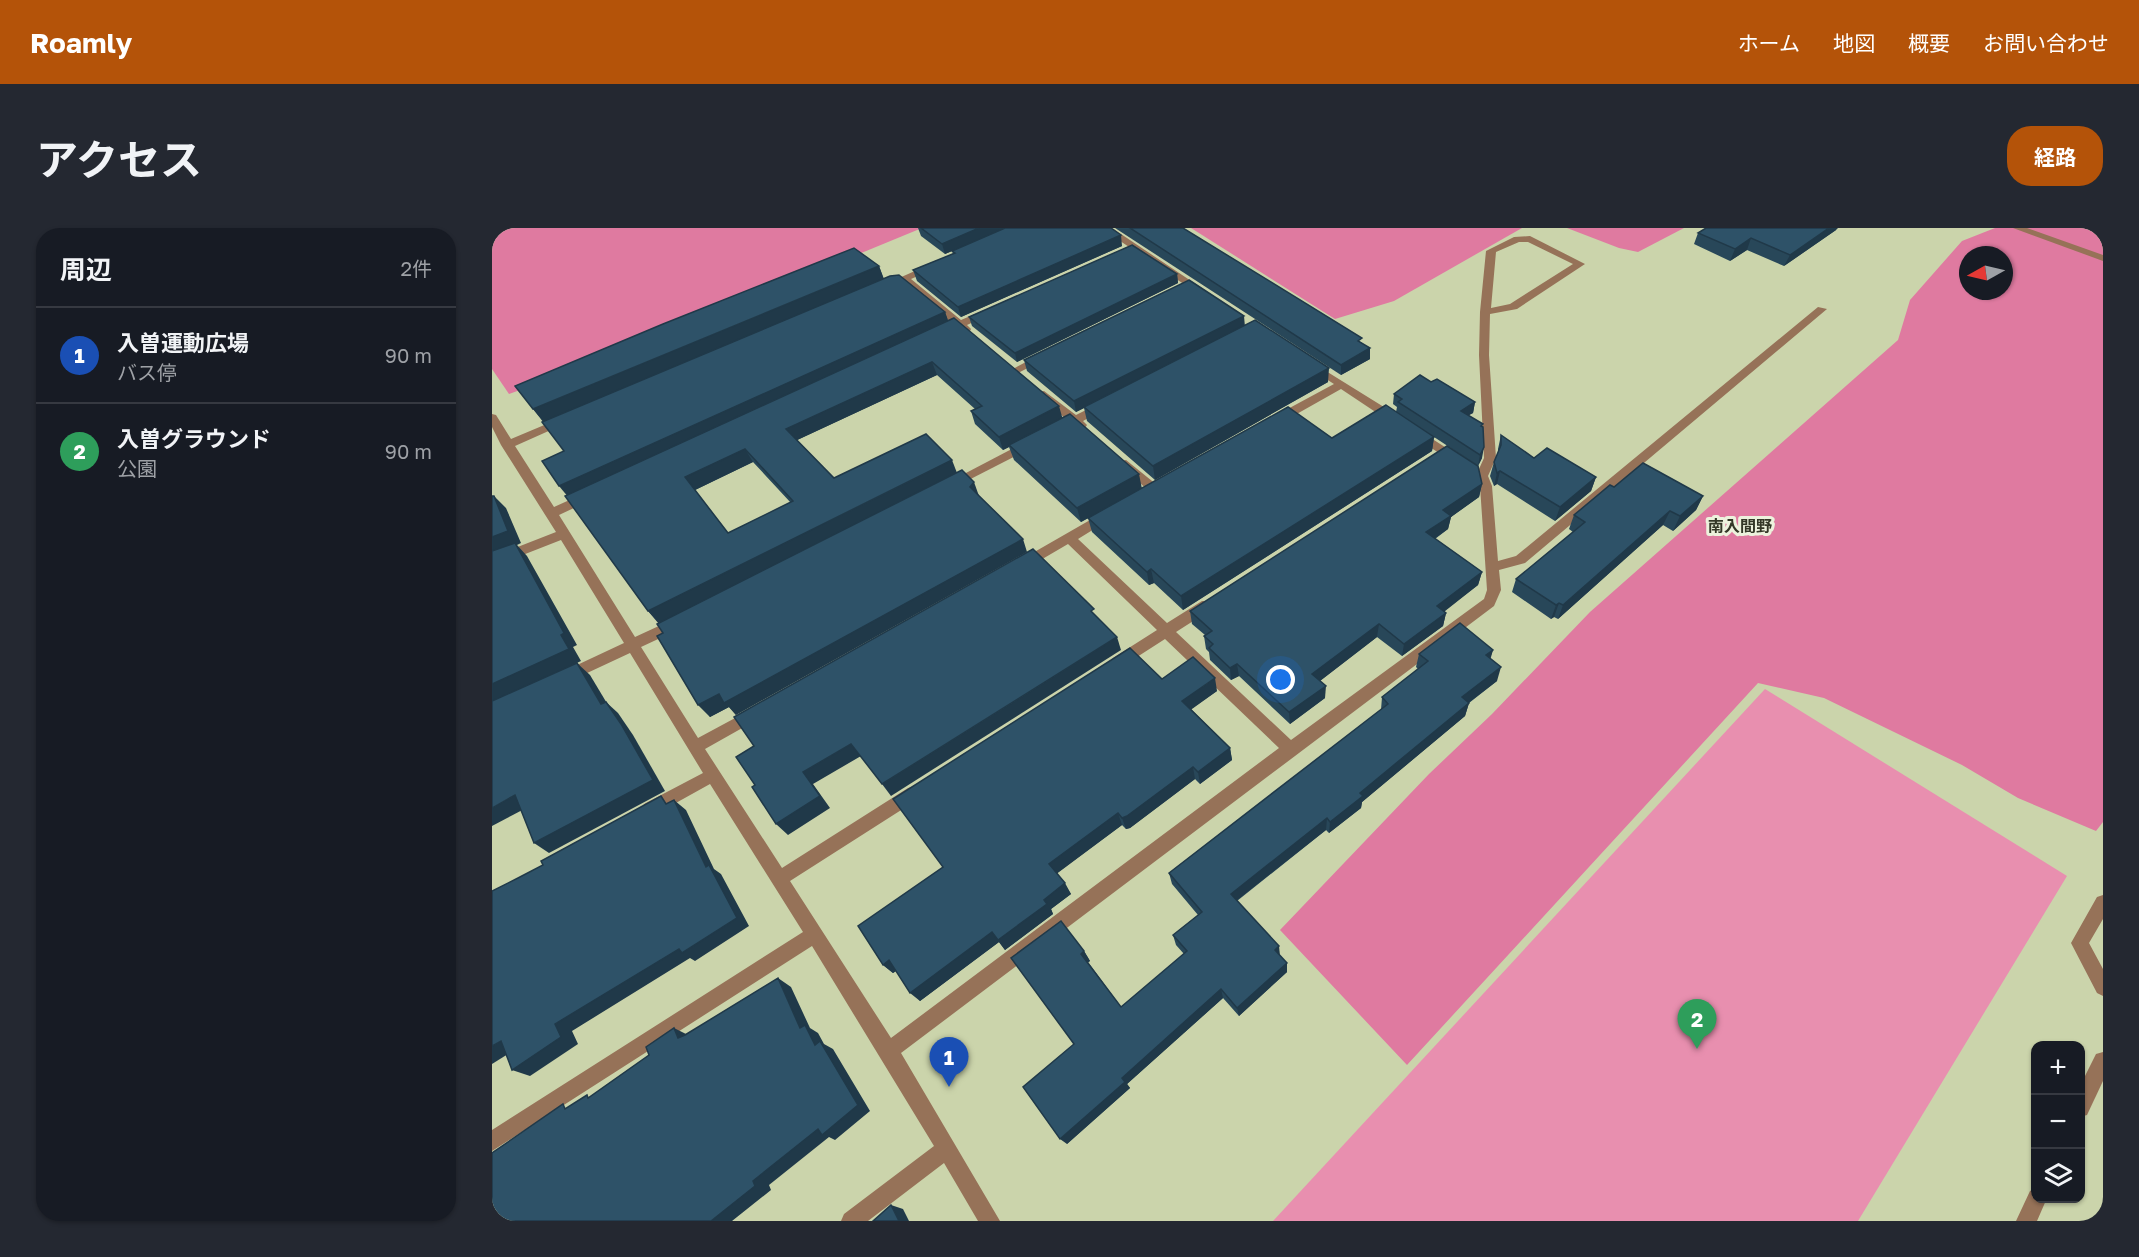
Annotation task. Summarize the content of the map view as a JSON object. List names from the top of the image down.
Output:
{
  "districts": ["南入間野"],
  "north": "left",
  "page": {
    "header": "Roamly",
    "nav": [
      "ホーム",
      "地図",
      "概要",
      "お問い合わせ"
    ],
    "title": "アクセス",
    "buttons": "経路",
    "heading": ["周辺", "2件"],
    "list": [
      {
        "mark": "1",
        "name": "入曽運動広場",
        "note": "バス停",
        "value": "90 m"
      },
      {
        "mark": "2",
        "name": "入曽グラウンド",
        "note": "公園",
        "value": "90 m"
      }
    ],
    "pins": ["2", "1"],
    "map_buttons": ["+", "−"]
  }
}
